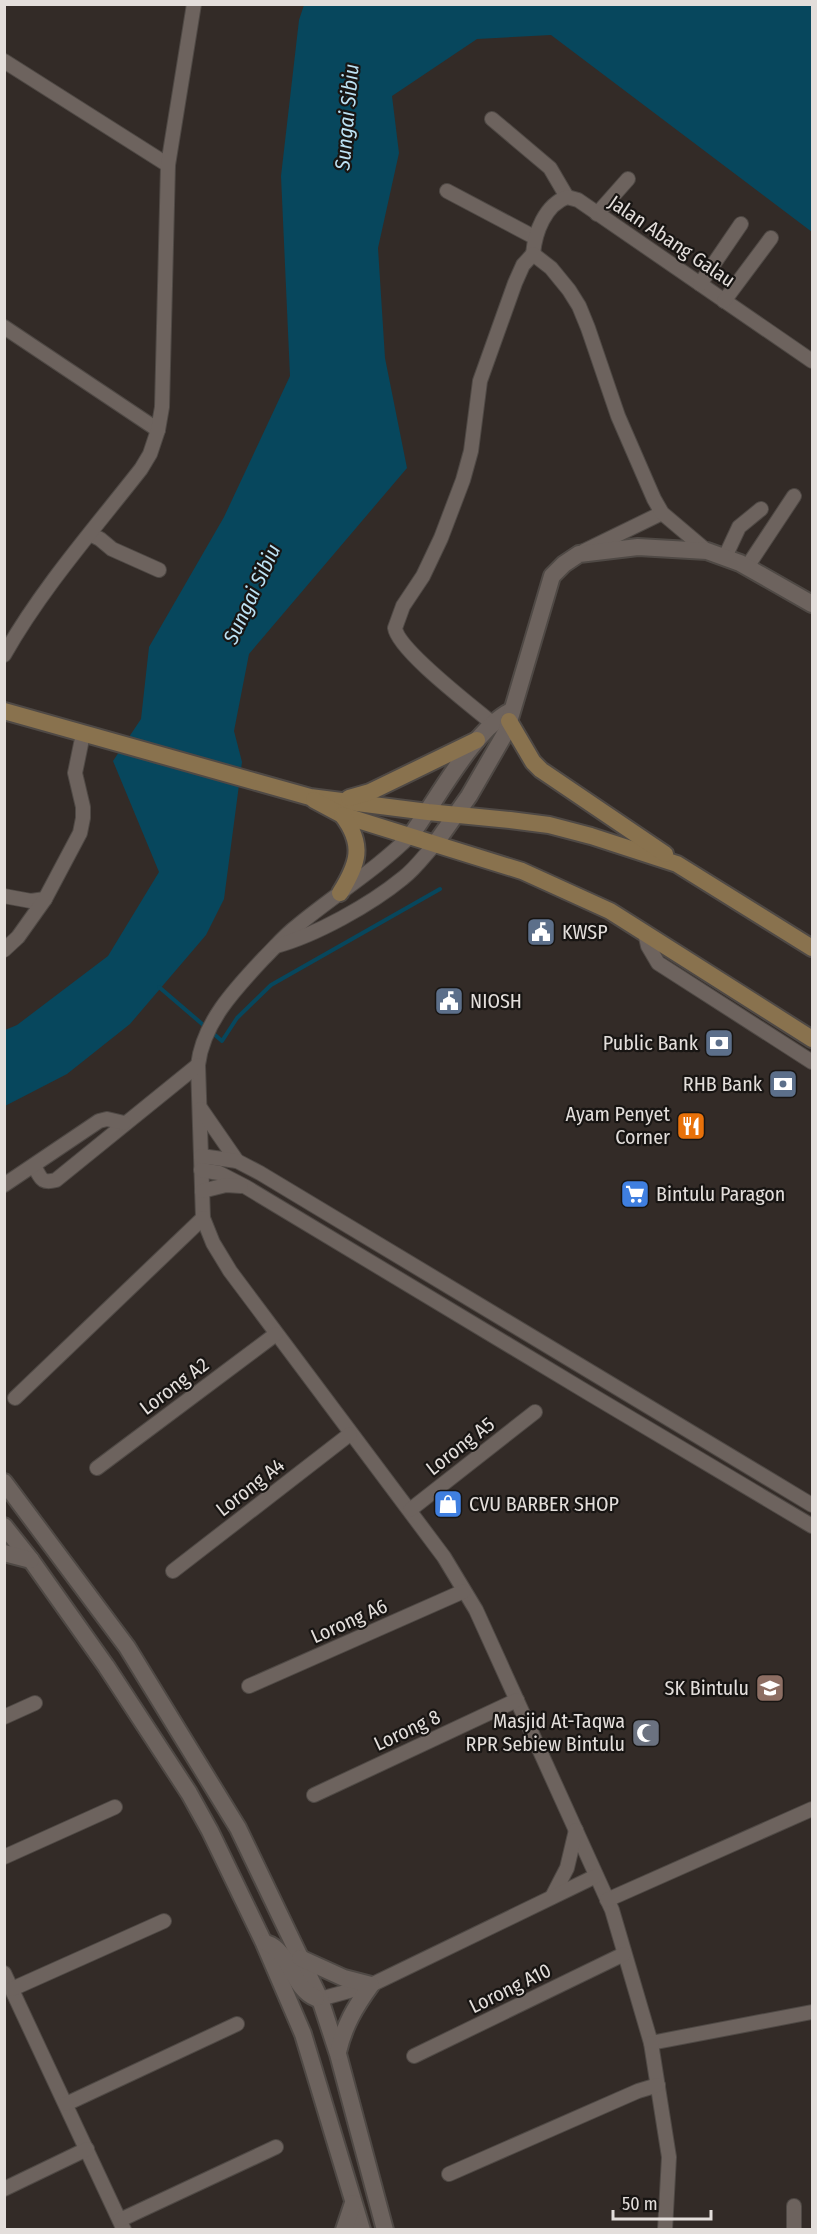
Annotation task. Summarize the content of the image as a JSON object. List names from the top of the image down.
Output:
{
  "streets": {
    "street": [
      "Jalan Abang Galau",
      "Lorong A2",
      "Lorong A5",
      "Lorong A4",
      "Lorong A6",
      "Lorong 8",
      "Lorong A10"
    ]
  },
  "water": ["Sungai Sibiu"],
  "places": {
    "public building": ["KWSP", "NIOSH"],
    "bank": ["Public Bank", "RHB Bank"],
    "restaurant": ["Ayam Penyet Corner"],
    "supermarket": ["Bintulu Paragon"],
    "shop": ["CVU BARBER SHOP"],
    "school or university": ["SK Bintulu"],
    "mosque": ["Masjid At-Taqwa RPR Sebiew Bintulu"]
  },
  "scale_bar": "50 m"
}
